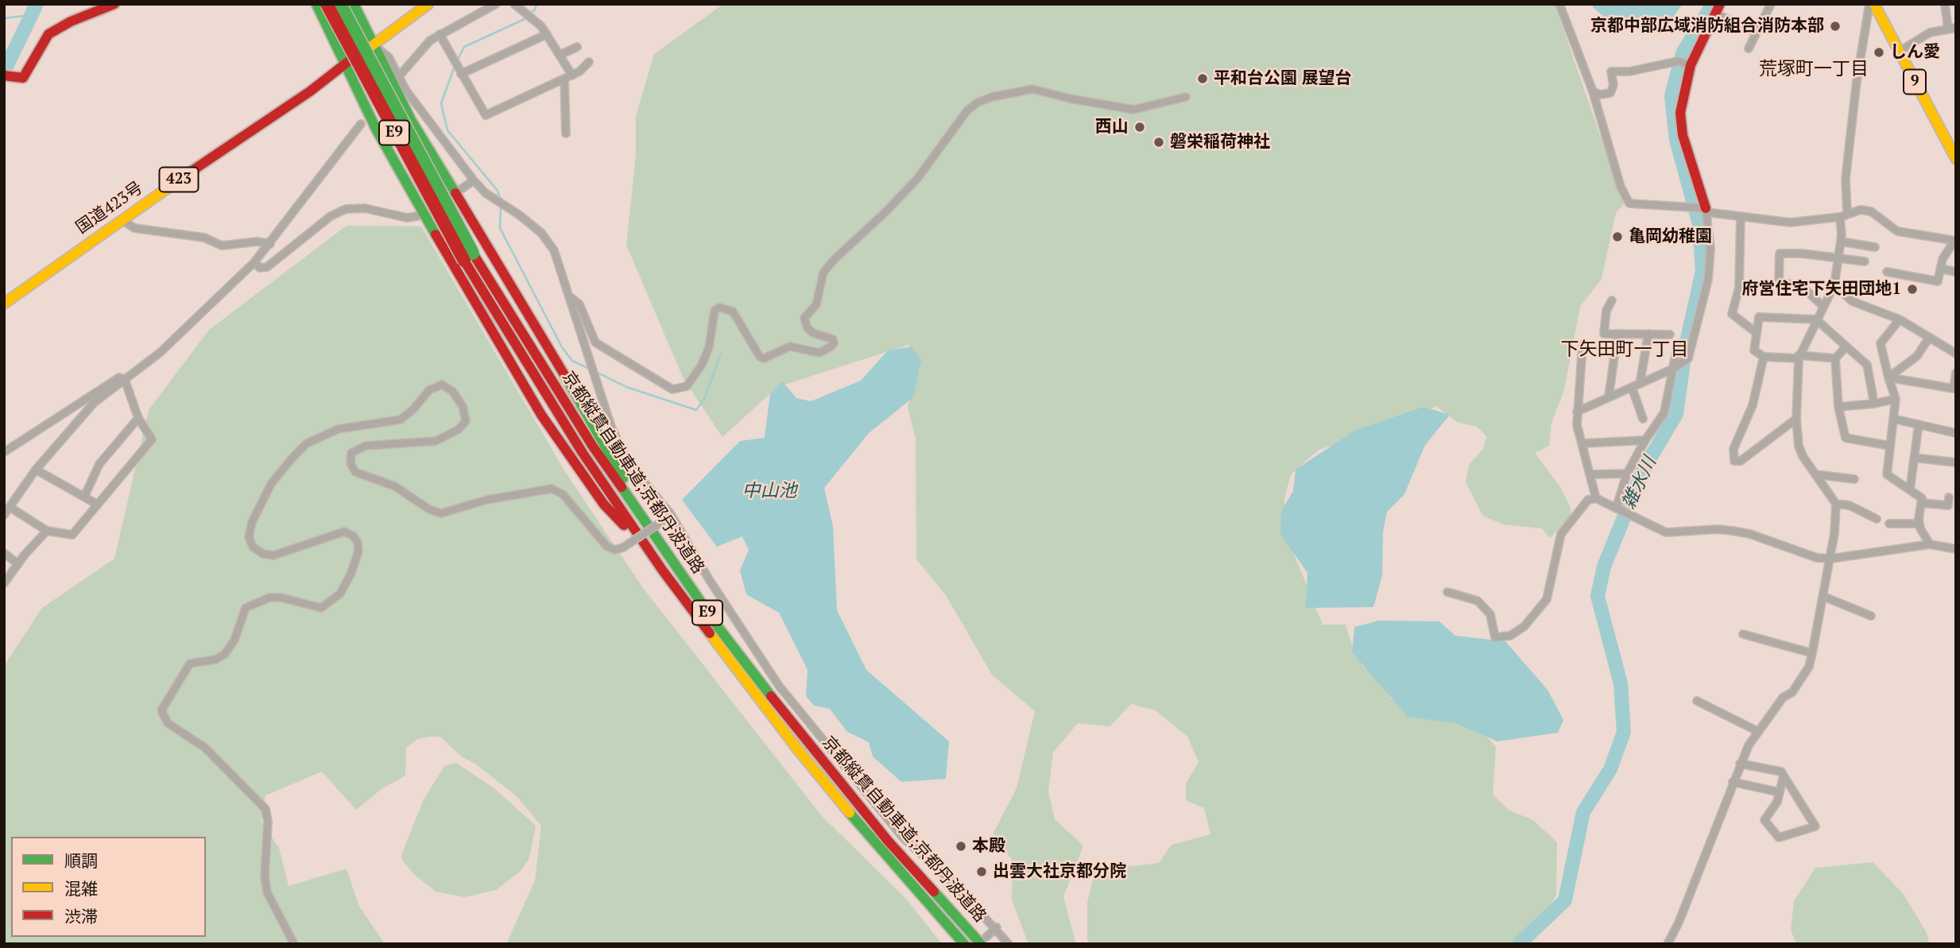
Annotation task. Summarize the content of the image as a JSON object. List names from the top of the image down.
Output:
{
  "streets": {
    "main road": [
      "9",
      "E9",
      "423",
      "国道423号",
      "京都縦貫自動車道;京都丹波道路"
    ]
  },
  "districts": ["荒塚町一丁目", "下矢田町一丁目"],
  "water": ["雑水川", "中山池"],
  "places": [
    "京都中部広域消防組合消防本部",
    "しん愛",
    "平和台公園 展望台",
    "西山",
    "磐栄稲荷神社",
    "亀岡幼稚園",
    "府営住宅下矢田団地1",
    "本殿",
    "出雲大社京都分院"
  ],
  "legend": ["順調", "混雑", "渋滞"]
}
